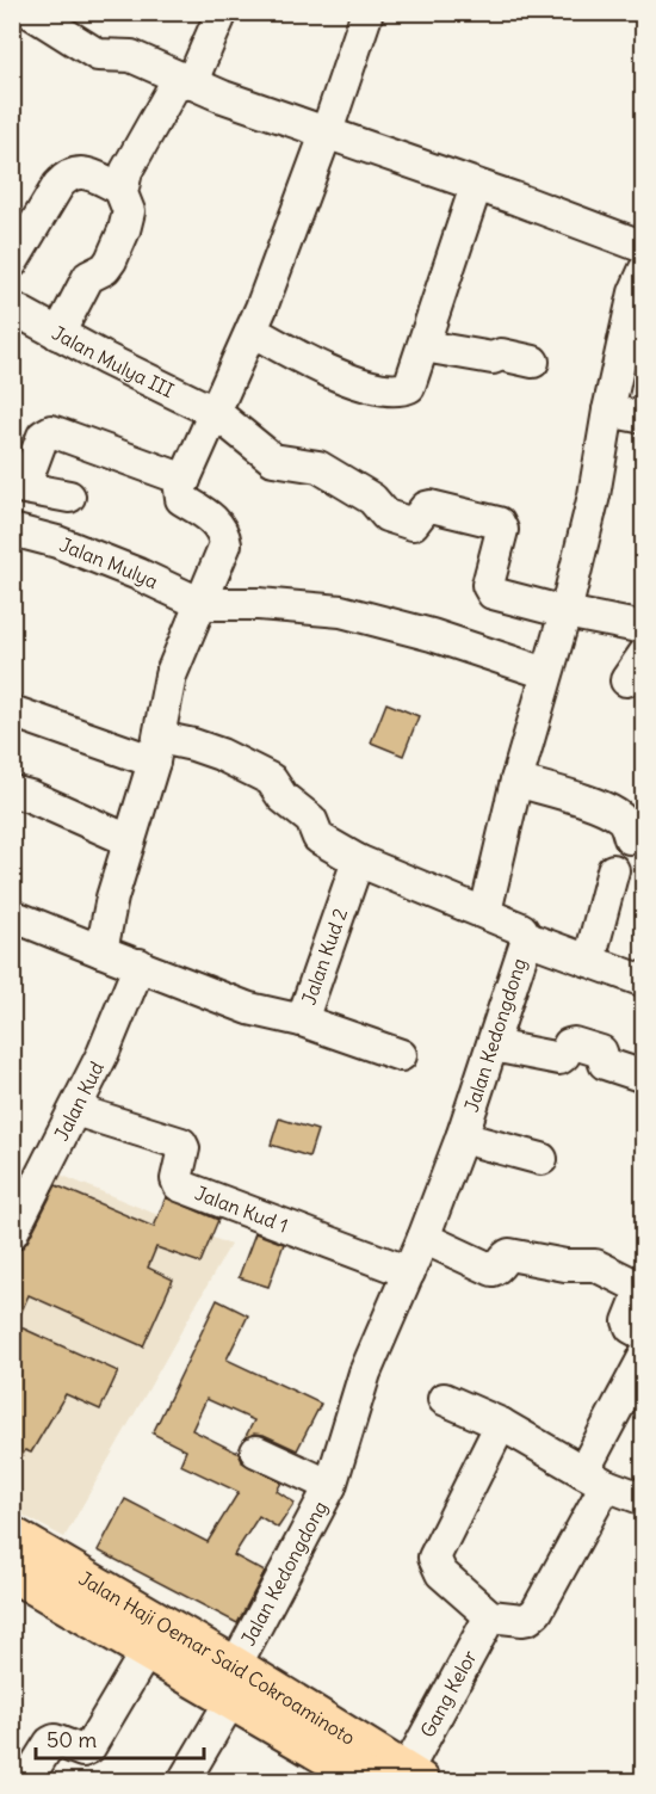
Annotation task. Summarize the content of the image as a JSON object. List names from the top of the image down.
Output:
{
  "streets": {
    "main road": ["Jalan Haji Oemar Said Cokroaminoto"],
    "street": [
      "Jalan Mulya III",
      "Jalan Mulya",
      "Jalan Kud 2",
      "Jalan Kedongdong",
      "Jalan Kud",
      "Jalan Kud 1",
      "Gang Kelor"
    ]
  },
  "crossings": [
    ["Jalan Kud 2", "Jalan Kud"],
    ["Jalan Kedongdong", "Jalan Kud 1"],
    ["Jalan Kedongdong", "Jalan Haji Oemar Said Cokroaminoto"],
    ["Jalan Kud", "Jalan Kud 1"],
    ["Jalan Haji Oemar Said Cokroaminoto", "Gang Kelor"]
  ],
  "scale_bar": "50 m"
}
